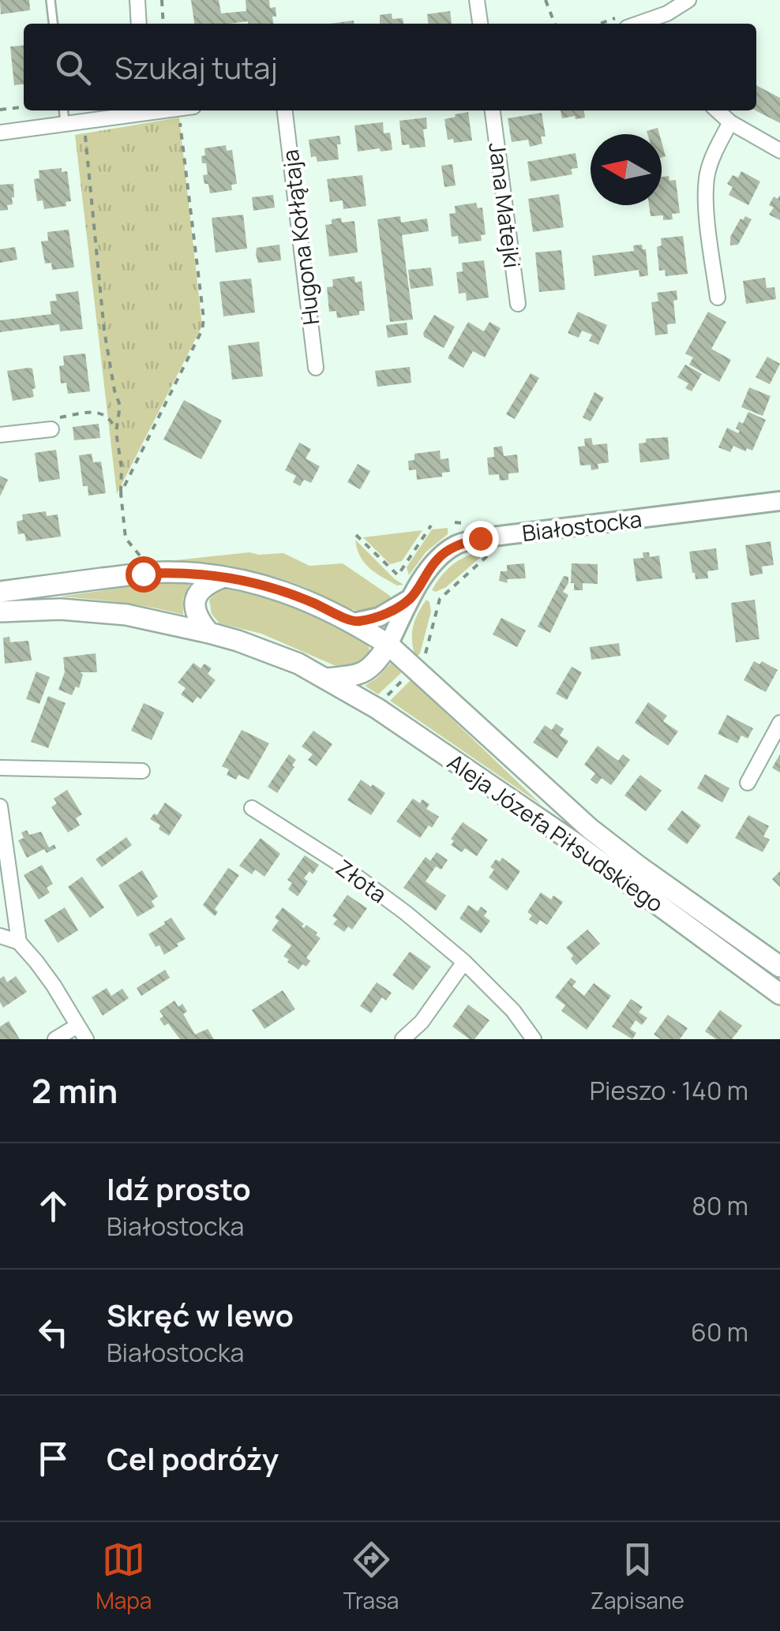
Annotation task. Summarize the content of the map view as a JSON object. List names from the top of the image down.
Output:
{
  "streets": {
    "main road": ["Aleja Józefa Piłsudskiego"],
    "street": [
      "Jana Matejki",
      "Hugona Kołłątaja",
      "Białostocka",
      "Złota"
    ]
  },
  "crossings": [
    ["Białostocka", "Aleja Józefa Piłsudskiego"]
  ],
  "north": "left",
  "page": {
    "search": "Szukaj tutaj",
    "heading": ["2 min", "Pieszo · 140 m"],
    "list": [
      ["Idź prosto", "Białostocka", "80 m"],
      ["Skręć w lewo", "Białostocka", "60 m"],
      "Cel podróży"
    ],
    "nav": ["Mapa", "Trasa", "Zapisane"]
  }
}
